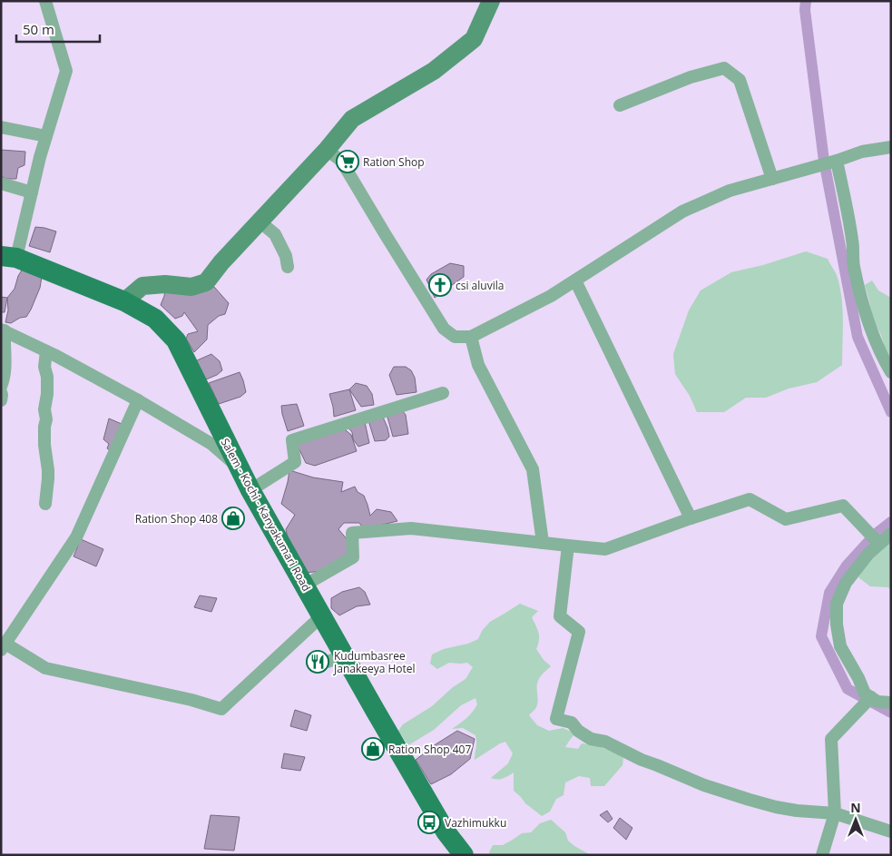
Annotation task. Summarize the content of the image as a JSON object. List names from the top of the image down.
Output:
{
  "streets": {
    "main road": ["Salem - Kochi - Kanyakumari Road"]
  },
  "places": {
    "supermarket": ["Ration Shop"],
    "church": ["csi aluvila"],
    "shop": ["Ration Shop 408", "Ration Shop 407"],
    "restaurant": ["Kudumbasree Janakeeya Hotel"],
    "bus stop": ["Vazhimukku"]
  },
  "scale_bar": "50 m",
  "north": "top"
}
